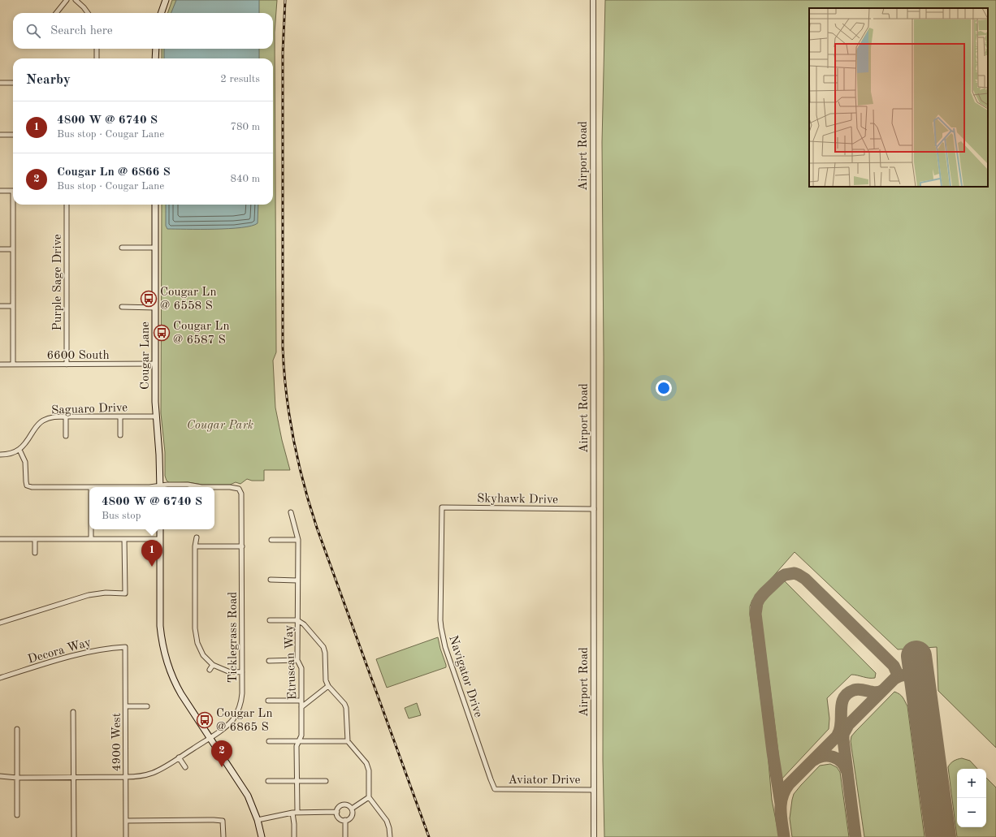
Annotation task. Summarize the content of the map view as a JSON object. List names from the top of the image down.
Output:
{
  "streets": {
    "main road": ["Cougar Lane"],
    "street": [
      "Airport Road",
      "Purple Sage Drive",
      "6600 South",
      "Saguaro Drive",
      "Skyhawk Drive",
      "Ticklegrass Road",
      "Decora Way",
      "Etruscan Way",
      "Navigator Drive",
      "4900 West",
      "Aviator Drive"
    ]
  },
  "crossings": [
    ["Airport Road", "Skyhawk Drive"],
    ["Airport Road", "Aviator Drive"],
    ["Purple Sage Drive", "6600 South"],
    ["6600 South", "Cougar Lane"],
    ["Cougar Lane", "Saguaro Drive"],
    ["Skyhawk Drive", "Navigator Drive"],
    ["Ticklegrass Road", "4900 West"],
    ["Decora Way", "4900 West"],
    ["Navigator Drive", "Aviator Drive"]
  ],
  "parks": ["Cougar Park"],
  "places": {
    "bus stop": ["Cougar Ln @ 6558 S", "Cougar Ln @ 6587 S", "Cougar Ln @ 6865 S"]
  },
  "page": {
    "search": "Search here",
    "heading": ["Nearby", "2 results"],
    "list": [
      {
        "mark": "1",
        "name": "4800 W @ 6740 S",
        "note": "Bus stop · Cougar Lane",
        "value": "780 m"
      },
      {
        "mark": "2",
        "name": "Cougar Ln @ 6866 S",
        "note": "Bus stop · Cougar Lane",
        "value": "840 m"
      }
    ],
    "popup": ["4800 W @ 6740 S", "Bus stop"],
    "pins": ["1", "2"],
    "map_buttons": ["+", "−"]
  }
}
